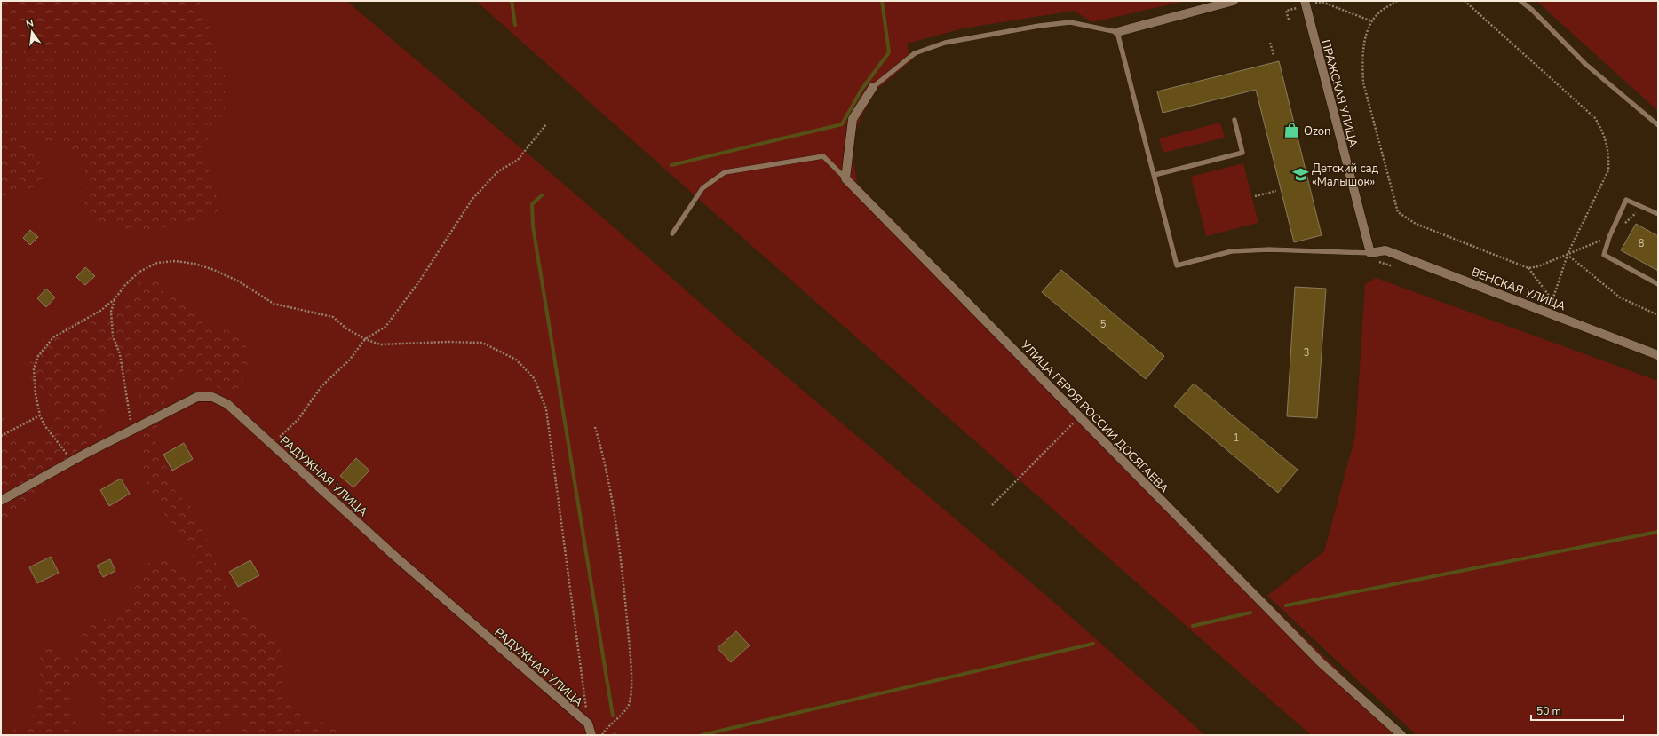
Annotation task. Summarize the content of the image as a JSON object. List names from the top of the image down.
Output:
{
  "streets": {
    "street": [
      "ПРАЖСКАЯ УЛИЦА",
      "ВЕНСКАЯ УЛИЦА",
      "УЛИЦА ГЕРОЯ РОССИИ ДОСЯГАЕВА",
      "РАДУЖНАЯ УЛИЦА"
    ]
  },
  "crossings": [
    ["ПРАЖСКАЯ УЛИЦА", "ВЕНСКАЯ УЛИЦА"]
  ],
  "places": {
    "shop": ["Ozon"],
    "school or university": ["Детский сад «Малышок»"]
  },
  "house_numbers": [
    "8",
    "5",
    "3",
    "1"
  ],
  "scale_bar": "50 m",
  "north": "top"
}
